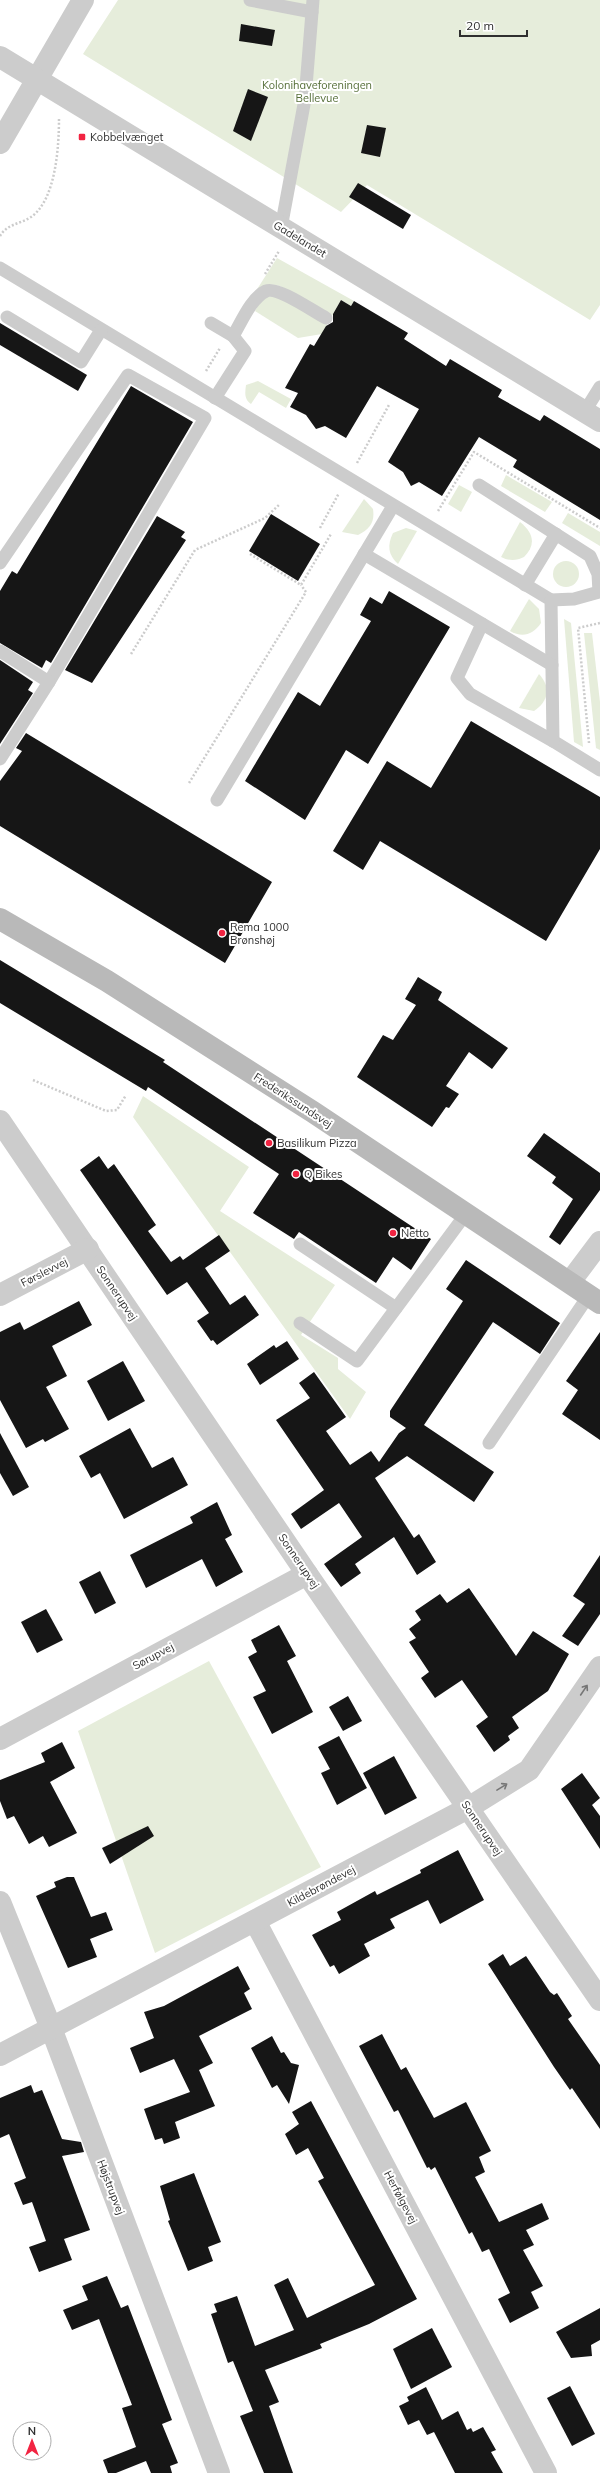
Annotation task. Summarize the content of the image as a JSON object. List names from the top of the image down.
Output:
{
  "streets": {
    "main road": ["Frederikssundsvej"],
    "street": [
      "Gadelandet",
      "Førslevvej",
      "Sonnerupvej",
      "Sørupvej",
      "Kildebrøndevej",
      "Højstrupvej",
      "Herfølgevej"
    ]
  },
  "crossings": [
    ["Førslevvej", "Sonnerupvej"],
    ["Sonnerupvej", "Sørupvej"],
    ["Sonnerupvej", "Kildebrøndevej"],
    ["Kildebrøndevej", "Højstrupvej"],
    ["Kildebrøndevej", "Herfølgevej"]
  ],
  "parks": ["Kolonihaveforeningen Bellevue"],
  "places": {
    "transit": ["Kobbelvænget"],
    "other": [
      "Rema 1000 Brønshøj",
      "Basilikum Pizza",
      "Q Bikes",
      "Netto"
    ]
  },
  "scale_bar": "20 m",
  "north": "top"
}
